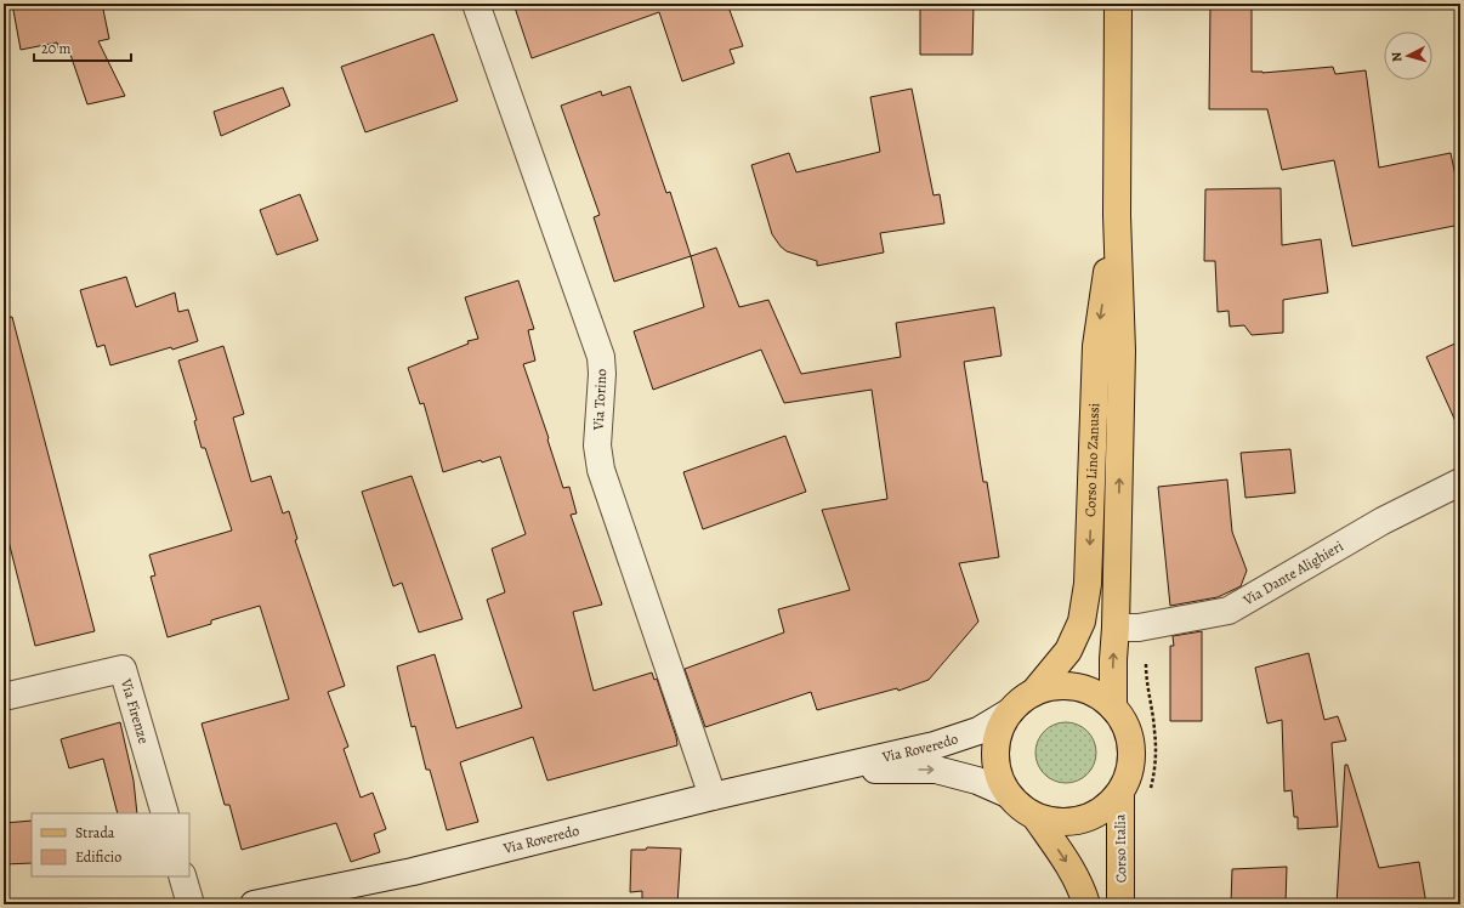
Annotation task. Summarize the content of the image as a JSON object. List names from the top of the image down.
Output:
{
  "streets": {
    "main road": ["Corso Lino Zanussi", "Corso Italia"],
    "street": [
      "Via Torino",
      "Via Dante Alighieri",
      "Via Firenze",
      "Via Roveredo"
    ]
  },
  "crossings": [
    ["Via Torino", "Via Roveredo"],
    ["Corso Lino Zanussi", "Via Dante Alighieri"],
    ["Corso Lino Zanussi", "Via Roveredo"],
    ["Corso Lino Zanussi", "Corso Italia"],
    ["Via Roveredo", "Corso Italia"]
  ],
  "legend": ["Strada", "Edificio"],
  "scale_bar": "20 m",
  "north": "left"
}
